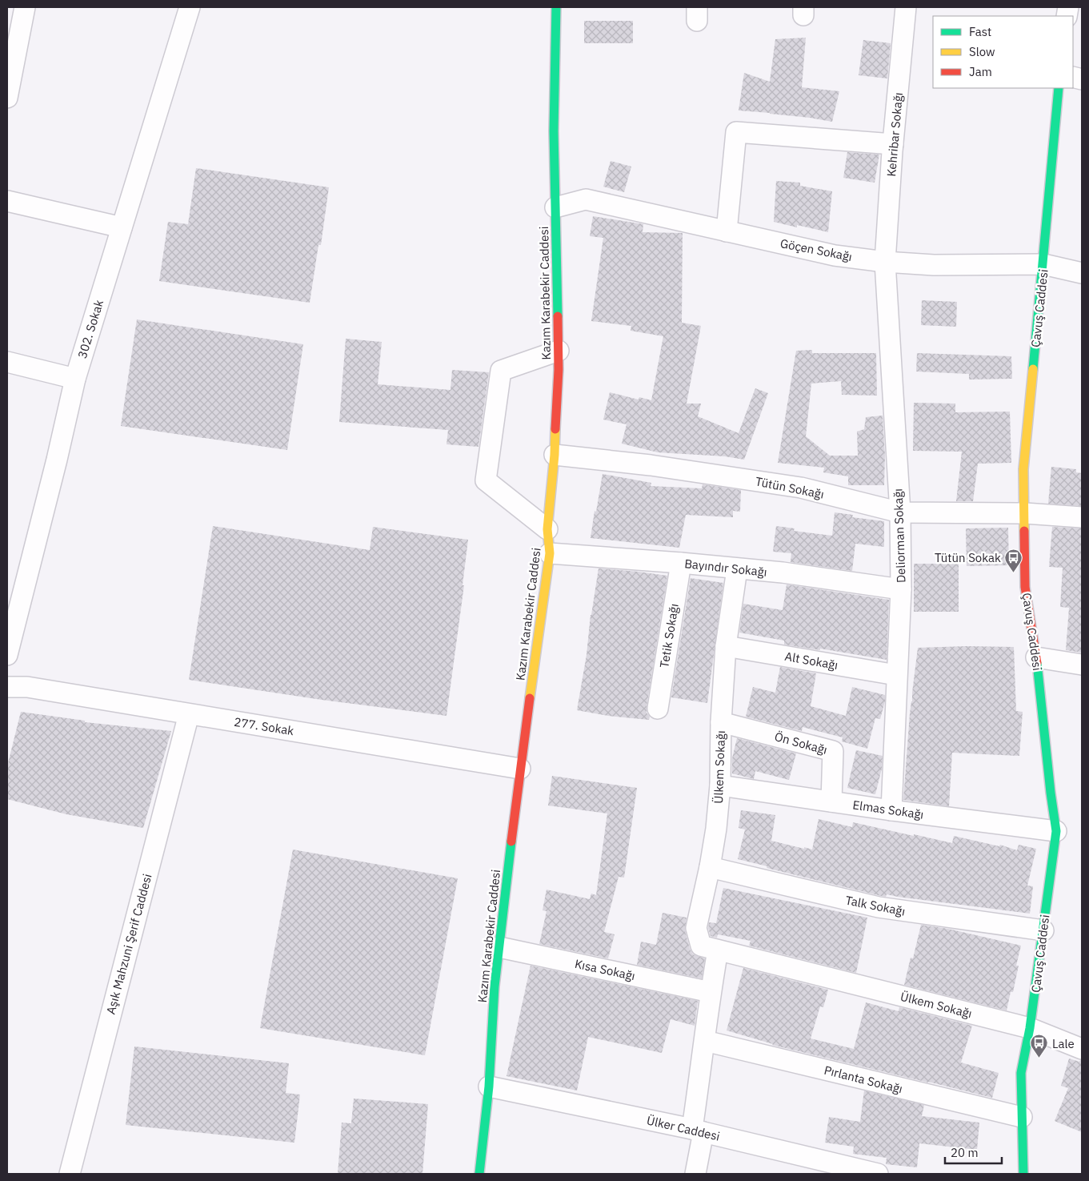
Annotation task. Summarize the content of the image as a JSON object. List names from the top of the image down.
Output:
{
  "streets": {
    "main road": ["Kazım Karabekir Caddesi", "Çavuş Caddesi"],
    "street": [
      "Kehribar Sokağı",
      "Göçen Sokağı",
      "302. Sokak",
      "Tütün Sokağı",
      "Deliorman Sokağı",
      "Bayındır Sokağı",
      "Tetik Sokağı",
      "Alt Sokağı",
      "277. Sokak",
      "Ön Sokağı",
      "Ülkem Sokağı",
      "Elmas Sokağı",
      "Talk Sokağı",
      "Aşık Mahzuni Şerif Caddesi",
      "Kısa Sokağı",
      "Pırlanta Sokağı",
      "Ülker Caddesi"
    ]
  },
  "crossings": [
    ["Kehribar Sokağı", "Göçen Sokağı"],
    ["Kehribar Sokağı", "Deliorman Sokağı"],
    ["Göçen Sokağı", "Kazım Karabekir Caddesi"],
    ["Göçen Sokağı", "Çavuş Caddesi"],
    ["Göçen Sokağı", "Deliorman Sokağı"],
    ["Kazım Karabekir Caddesi", "Tütün Sokağı"],
    ["Kazım Karabekir Caddesi", "Bayındır Sokağı"],
    ["Kazım Karabekir Caddesi", "277. Sokak"],
    ["Kazım Karabekir Caddesi", "Kısa Sokağı"],
    ["Kazım Karabekir Caddesi", "Ülker Caddesi"],
    ["Çavuş Caddesi", "Tütün Sokağı"],
    ["Çavuş Caddesi", "Ülkem Sokağı"],
    ["Çavuş Caddesi", "Elmas Sokağı"],
    ["Çavuş Caddesi", "Talk Sokağı"],
    ["Çavuş Caddesi", "Pırlanta Sokağı"],
    ["Tütün Sokağı", "Deliorman Sokağı"],
    ["Deliorman Sokağı", "Bayındır Sokağı"],
    ["Deliorman Sokağı", "Alt Sokağı"],
    ["Deliorman Sokağı", "Elmas Sokağı"],
    ["Bayındır Sokağı", "Tetik Sokağı"],
    ["Bayındır Sokağı", "Ülkem Sokağı"],
    ["Alt Sokağı", "Ülkem Sokağı"],
    ["277. Sokak", "Aşık Mahzuni Şerif Caddesi"],
    ["Ön Sokağı", "Ülkem Sokağı"],
    ["Ön Sokağı", "Elmas Sokağı"],
    ["Ülkem Sokağı", "Elmas Sokağı"],
    ["Ülkem Sokağı", "Talk Sokağı"]
  ],
  "places": {
    "bus stop": ["Tütün Sokak", "Lale"]
  },
  "legend": ["Fast", "Slow", "Jam"],
  "scale_bar": "20 m"
}
